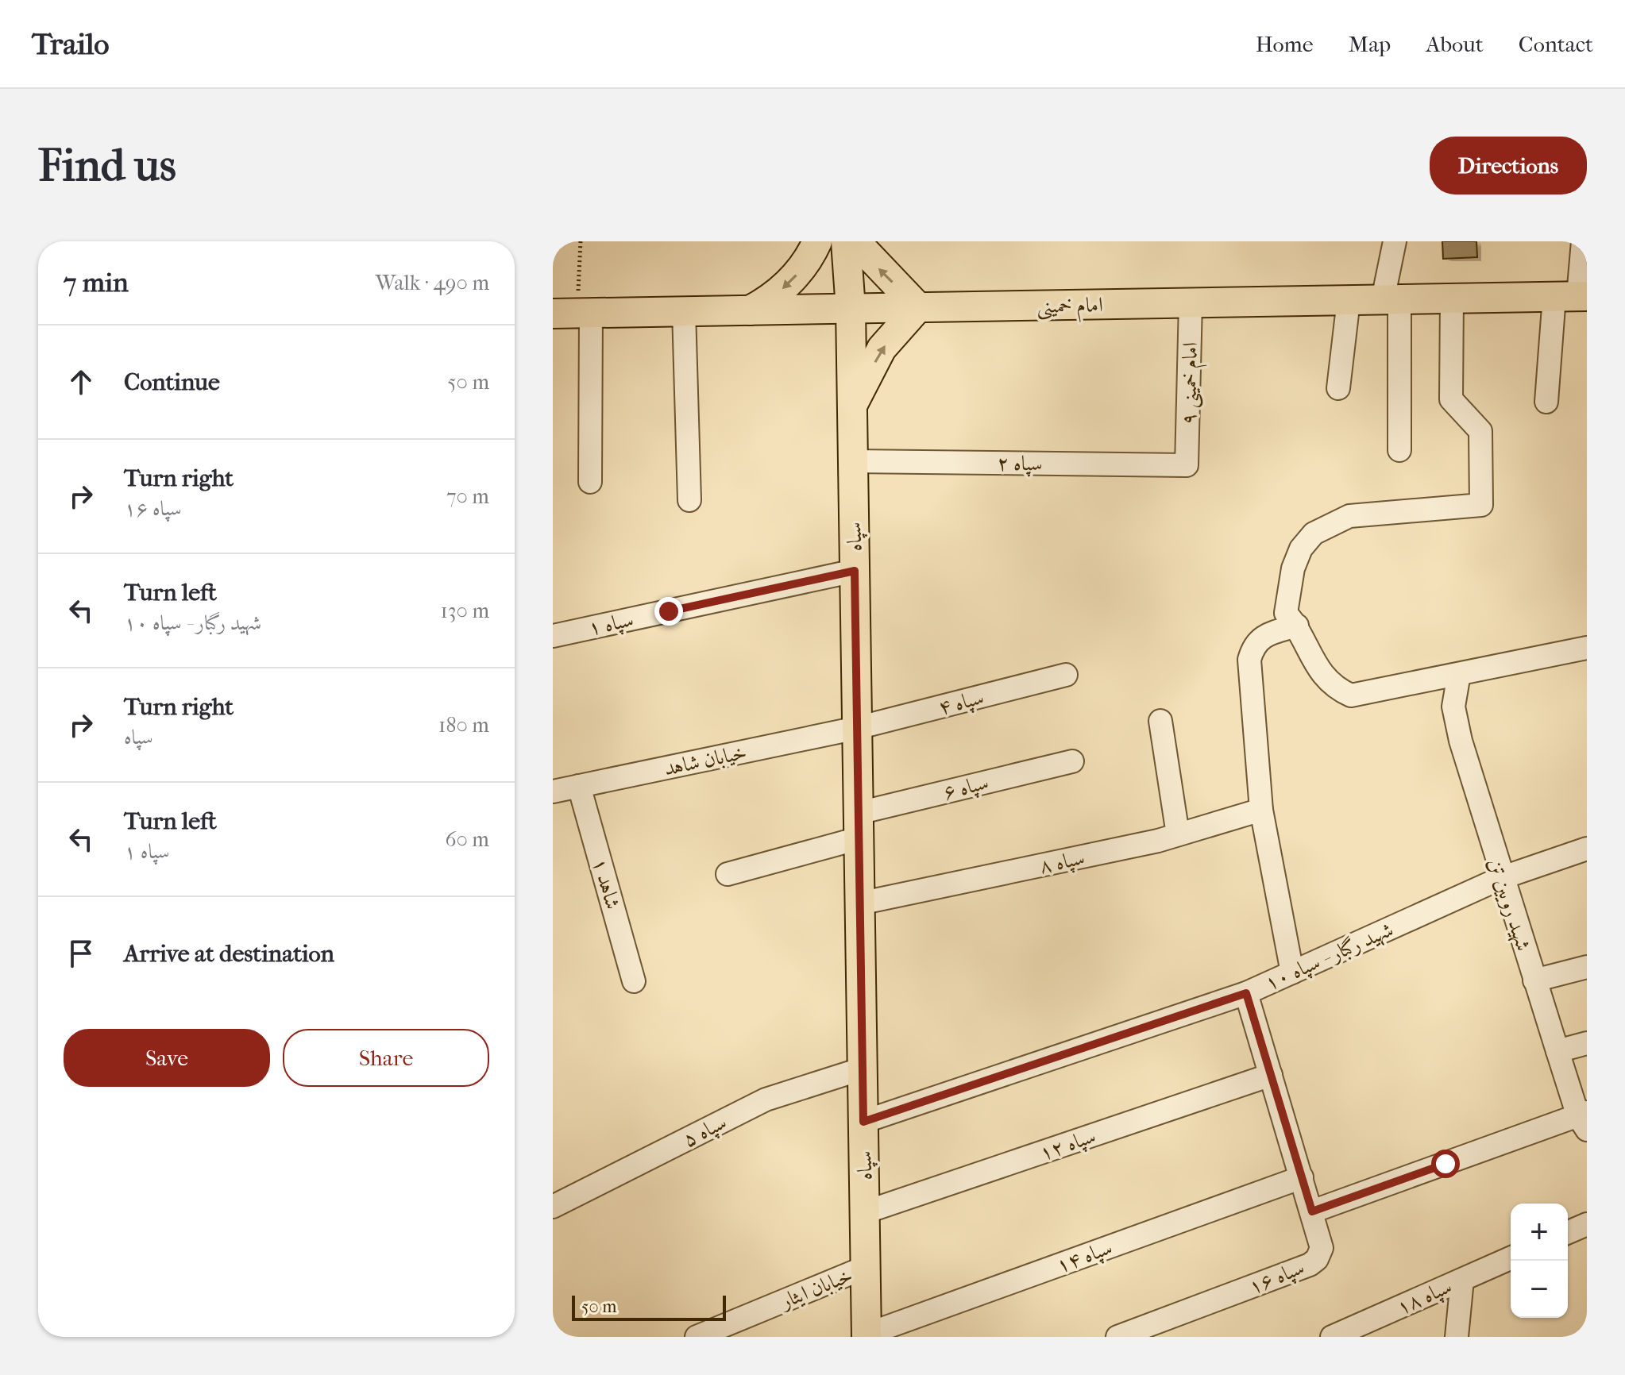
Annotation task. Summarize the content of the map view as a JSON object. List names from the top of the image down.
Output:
{
  "streets": {
    "main road": ["امام خمینی", "سپاه"],
    "street": [
      "امام خمینی ۹",
      "سپاه ۲",
      "سپاه ۱",
      "سپاه ۴",
      "خیابان شاهد",
      "سپاه ۶",
      "سپاه ۸",
      "شاهد ۱",
      "شهید رویین تن",
      "شهید رگبار - سپاه ۱۰",
      "سپاه ۵",
      "سپاه ۱۲",
      "سپاه ۱۴",
      "سپاه ۱۶",
      "خیابان ایثار",
      "سپاه ۱۸"
    ]
  },
  "crossings": [
    ["امام خمینی", "امام خمینی ۹"],
    ["امام خمینی", "سپاه"],
    ["امام خمینی ۹", "سپاه ۲"],
    ["سپاه ۲", "سپاه"],
    ["سپاه", "سپاه ۱"],
    ["سپاه", "سپاه ۴"],
    ["سپاه", "خیابان شاهد"],
    ["سپاه", "سپاه ۶"],
    ["سپاه", "سپاه ۸"],
    ["سپاه", "شهید رگبار - سپاه ۱۰"],
    ["سپاه", "سپاه ۵"],
    ["سپاه", "سپاه ۱۲"],
    ["سپاه", "سپاه ۱۴"],
    ["سپاه", "خیابان ایثار"],
    ["سپاه ۴", "خیابان شاهد"],
    ["خیابان شاهد", "شاهد ۱"],
    ["شهید رویین تن", "شهید رگبار - سپاه ۱۰"],
    ["شهید رگبار - سپاه ۱۰", "سپاه ۱۶"],
    ["سپاه ۱۲", "سپاه ۱۶"],
    ["سپاه ۱۴", "سپاه ۱۶"]
  ],
  "scale_bar": "50 m",
  "page": {
    "header": "Trailo",
    "nav": [
      "Home",
      "Map",
      "About",
      "Contact"
    ],
    "buttons": [
      "Directions",
      ["Save", "Share"]
    ],
    "title": "Find us",
    "heading": ["7 min", "Walk · 490 m"],
    "list": [
      ["Continue", "50 m"],
      ["Turn right", "سپاه ۱۶", "70 m"],
      ["Turn left", "شهید رگبار - سپاه ۱۰", "130 m"],
      ["Turn right", "سپاه", "180 m"],
      ["Turn left", "سپاه ۱", "60 m"],
      "Arrive at destination"
    ],
    "map_buttons": ["+", "−"],
    "scale": "50 m"
  }
}
